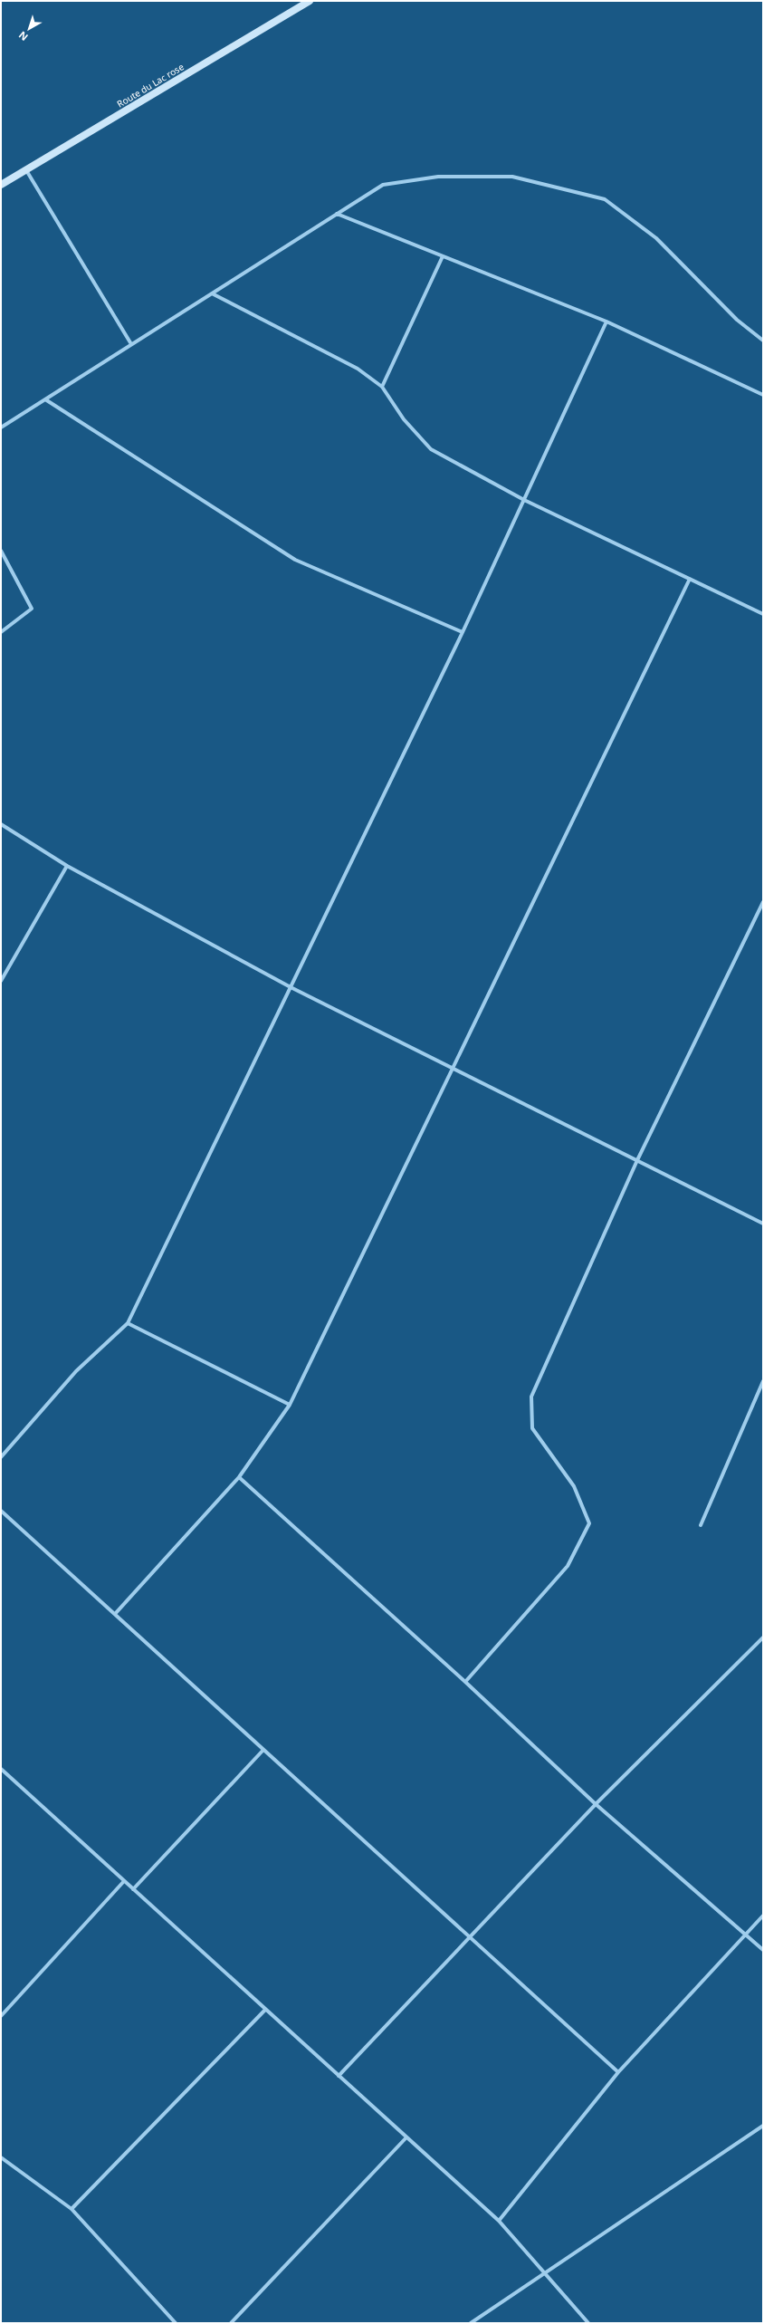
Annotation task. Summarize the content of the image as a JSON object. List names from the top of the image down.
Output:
{
  "streets": {
    "main road": ["Route du Lac rose"]
  },
  "north": "bottom left"
}
